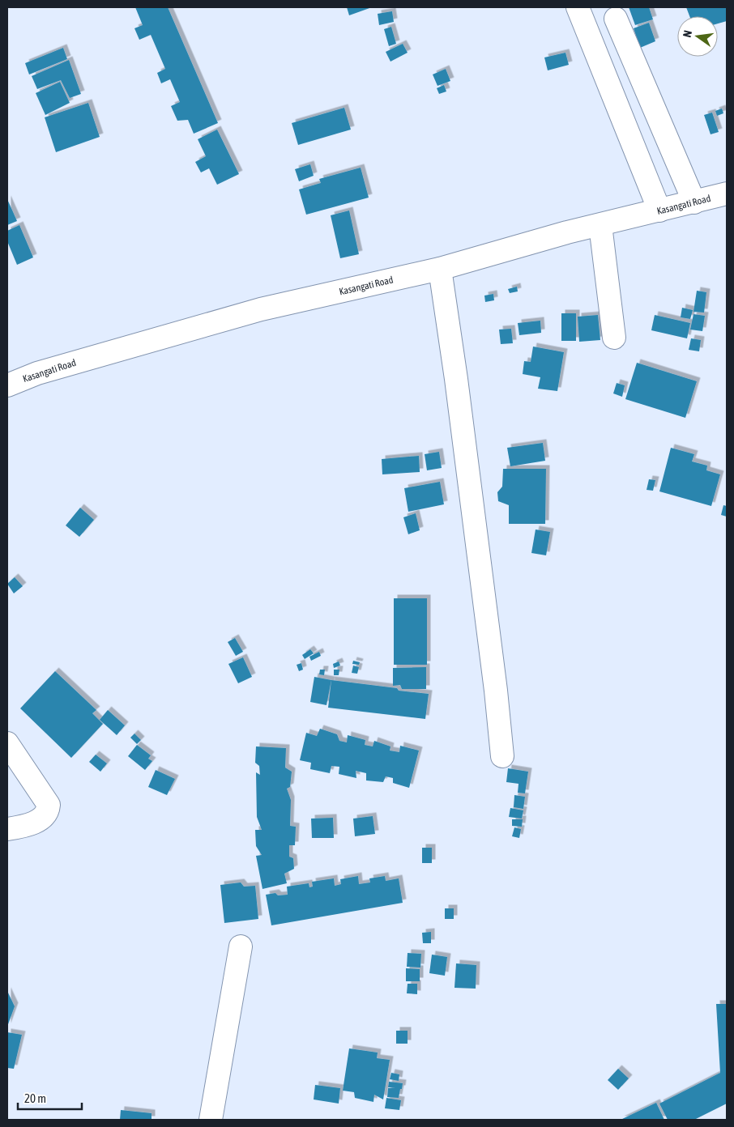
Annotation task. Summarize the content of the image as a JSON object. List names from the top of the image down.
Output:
{
  "streets": {
    "street": ["Kasangati Road"]
  },
  "scale_bar": "20 m",
  "north": "left"
}
